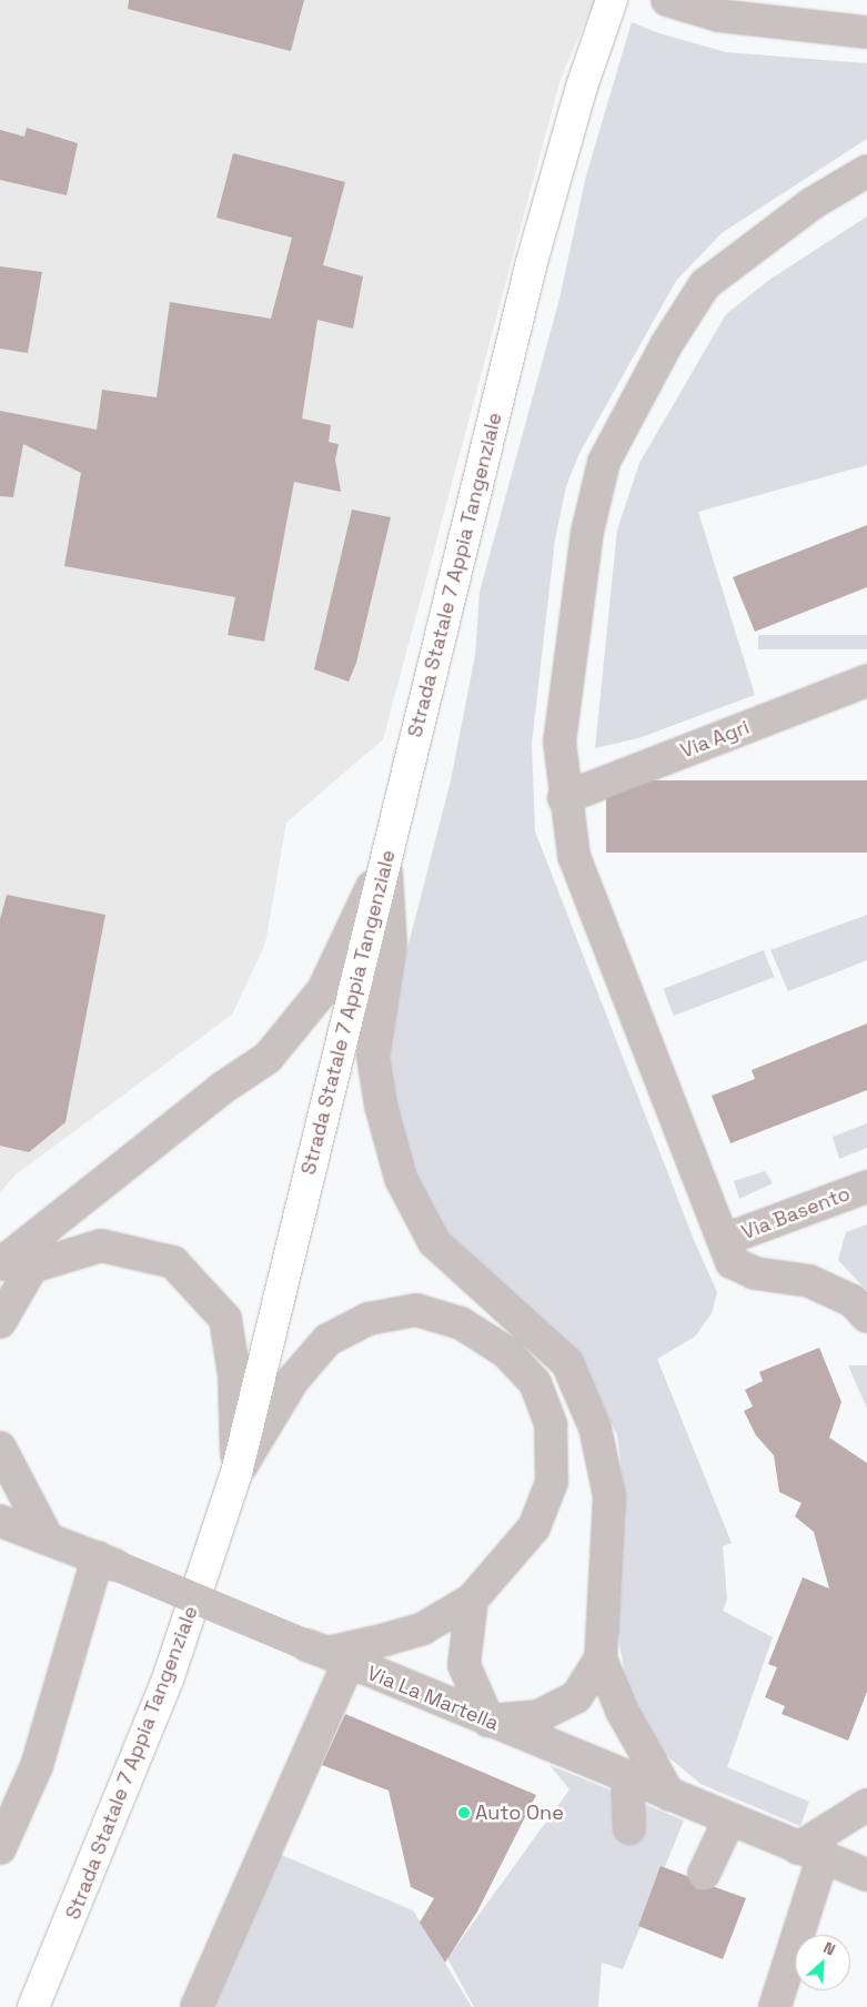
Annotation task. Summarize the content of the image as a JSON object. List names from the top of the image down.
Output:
{
  "streets": {
    "highway": ["Strada Statale 7 Appia Tangenziale"],
    "street": ["Via Agri", "Via Basento", "Via La Martella"]
  },
  "places": ["Auto One"],
  "north": "top right"
}
